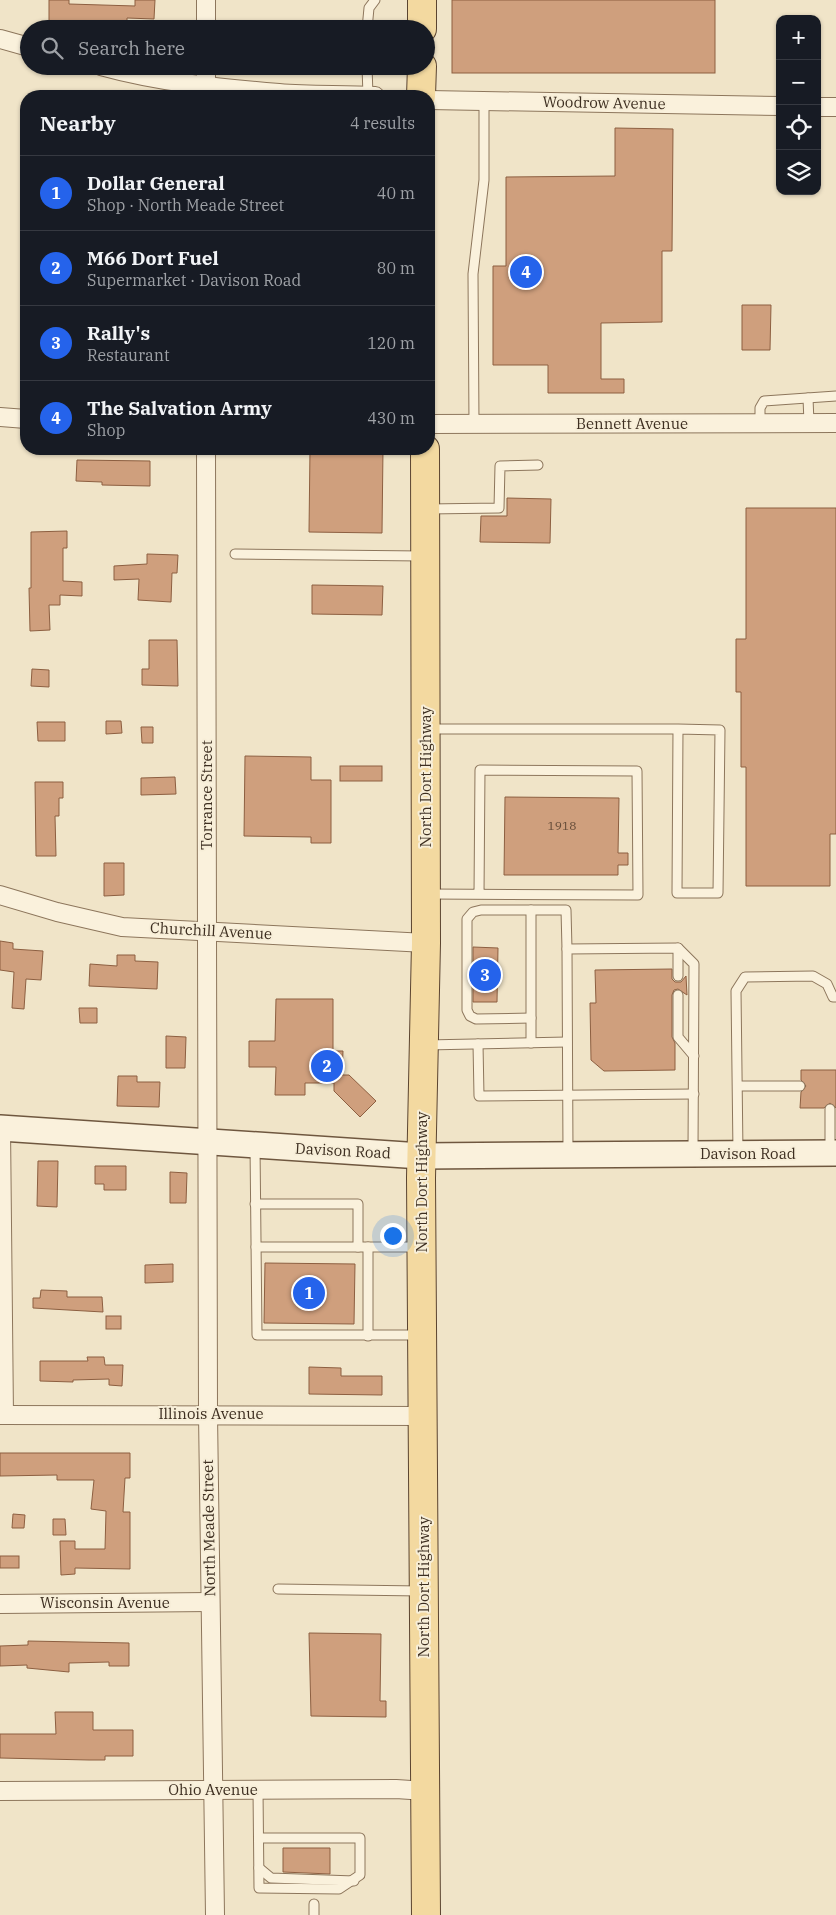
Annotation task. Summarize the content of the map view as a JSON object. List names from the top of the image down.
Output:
{
  "streets": {
    "main road": ["North Dort Highway", "Davison Road"],
    "street": [
      "Woodrow Avenue",
      "Bennett Avenue",
      "Torrance Street",
      "Churchill Avenue",
      "Illinois Avenue",
      "North Meade Street",
      "Wisconsin Avenue",
      "Ohio Avenue"
    ]
  },
  "crossings": [
    ["North Dort Highway", "Churchill Avenue"],
    ["North Dort Highway", "Davison Road"],
    ["North Dort Highway", "Illinois Avenue"],
    ["North Dort Highway", "Ohio Avenue"],
    ["Torrance Street", "Churchill Avenue"],
    ["Torrance Street", "Davison Road"],
    ["Torrance Street", "North Meade Street"],
    ["Davison Road", "North Meade Street"],
    ["Illinois Avenue", "North Meade Street"],
    ["North Meade Street", "Wisconsin Avenue"],
    ["North Meade Street", "Ohio Avenue"]
  ],
  "house_numbers": ["1918"],
  "page": {
    "map_buttons": ["+", "−"],
    "search": "Search here",
    "heading": ["Nearby", "4 results"],
    "list": [
      {
        "mark": "1",
        "name": "Dollar General",
        "note": "Shop · North Meade Street",
        "value": "40 m"
      },
      {
        "mark": "2",
        "name": "M66 Dort Fuel",
        "note": "Supermarket · Davison Road",
        "value": "80 m"
      },
      {
        "mark": "3",
        "name": "Rally's",
        "note": "Restaurant",
        "value": "120 m"
      },
      {
        "mark": "4",
        "name": "The Salvation Army",
        "note": "Shop",
        "value": "430 m"
      }
    ],
    "pins": [
      "4",
      "3",
      "2",
      "1"
    ]
  }
}
